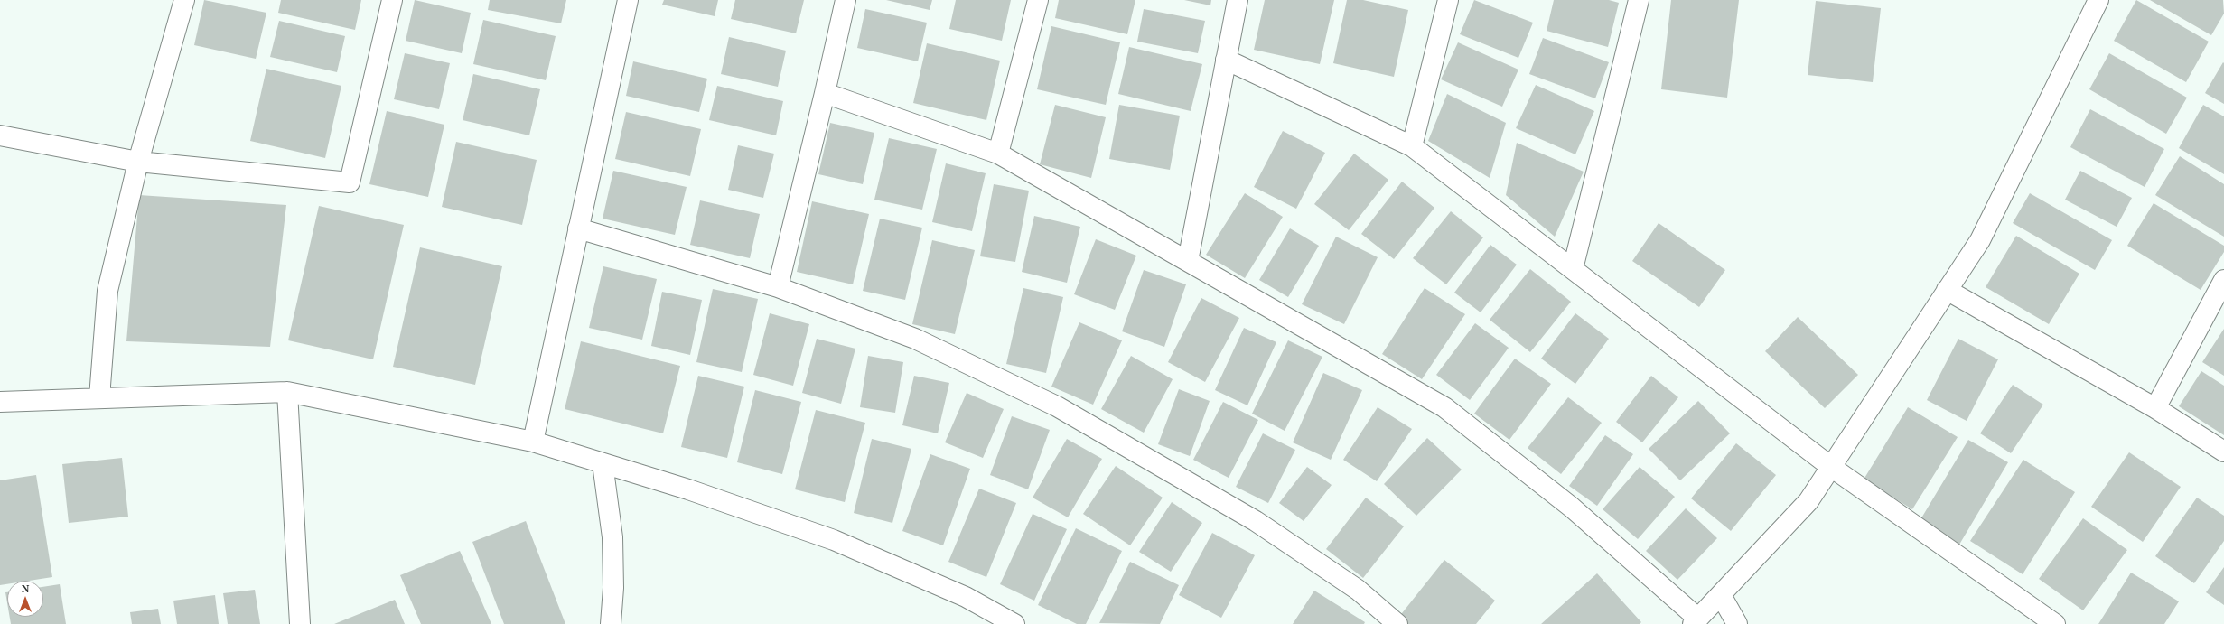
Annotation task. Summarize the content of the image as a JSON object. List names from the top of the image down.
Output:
{
  "north": "top"
}
